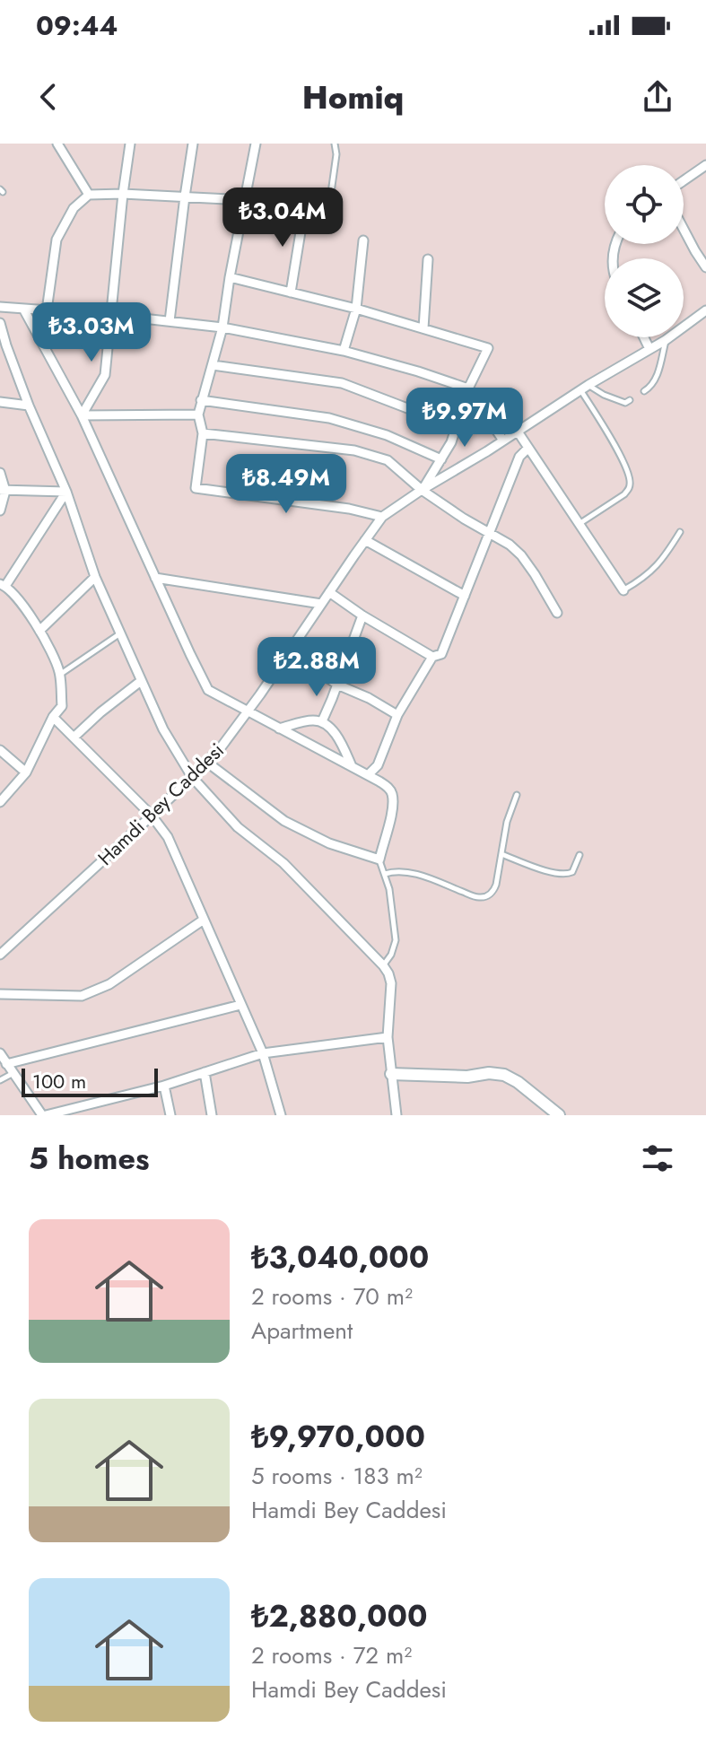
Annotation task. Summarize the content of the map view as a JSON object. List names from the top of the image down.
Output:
{
  "streets": {
    "street": ["Hamdi Bey Caddesi"]
  },
  "scale_bar": "100 m",
  "page": {
    "status": "09:44",
    "header": "Homiq",
    "price": [
      "₺3.04M",
      "₺3.03M",
      "₺9.97M",
      "₺8.49M",
      "₺2.88M"
    ],
    "scale": "100 m",
    "heading": "5 homes",
    "list": [
      {
        "name": "₺3,040,000",
        "note": "2 rooms · 70 m² · Apartment"
      },
      {
        "name": "₺9,970,000",
        "note": "5 rooms · 183 m² · Hamdi Bey Caddesi"
      },
      {
        "name": "₺2,880,000",
        "note": "2 rooms · 72 m² · Hamdi Bey Caddesi"
      }
    ]
  }
}
